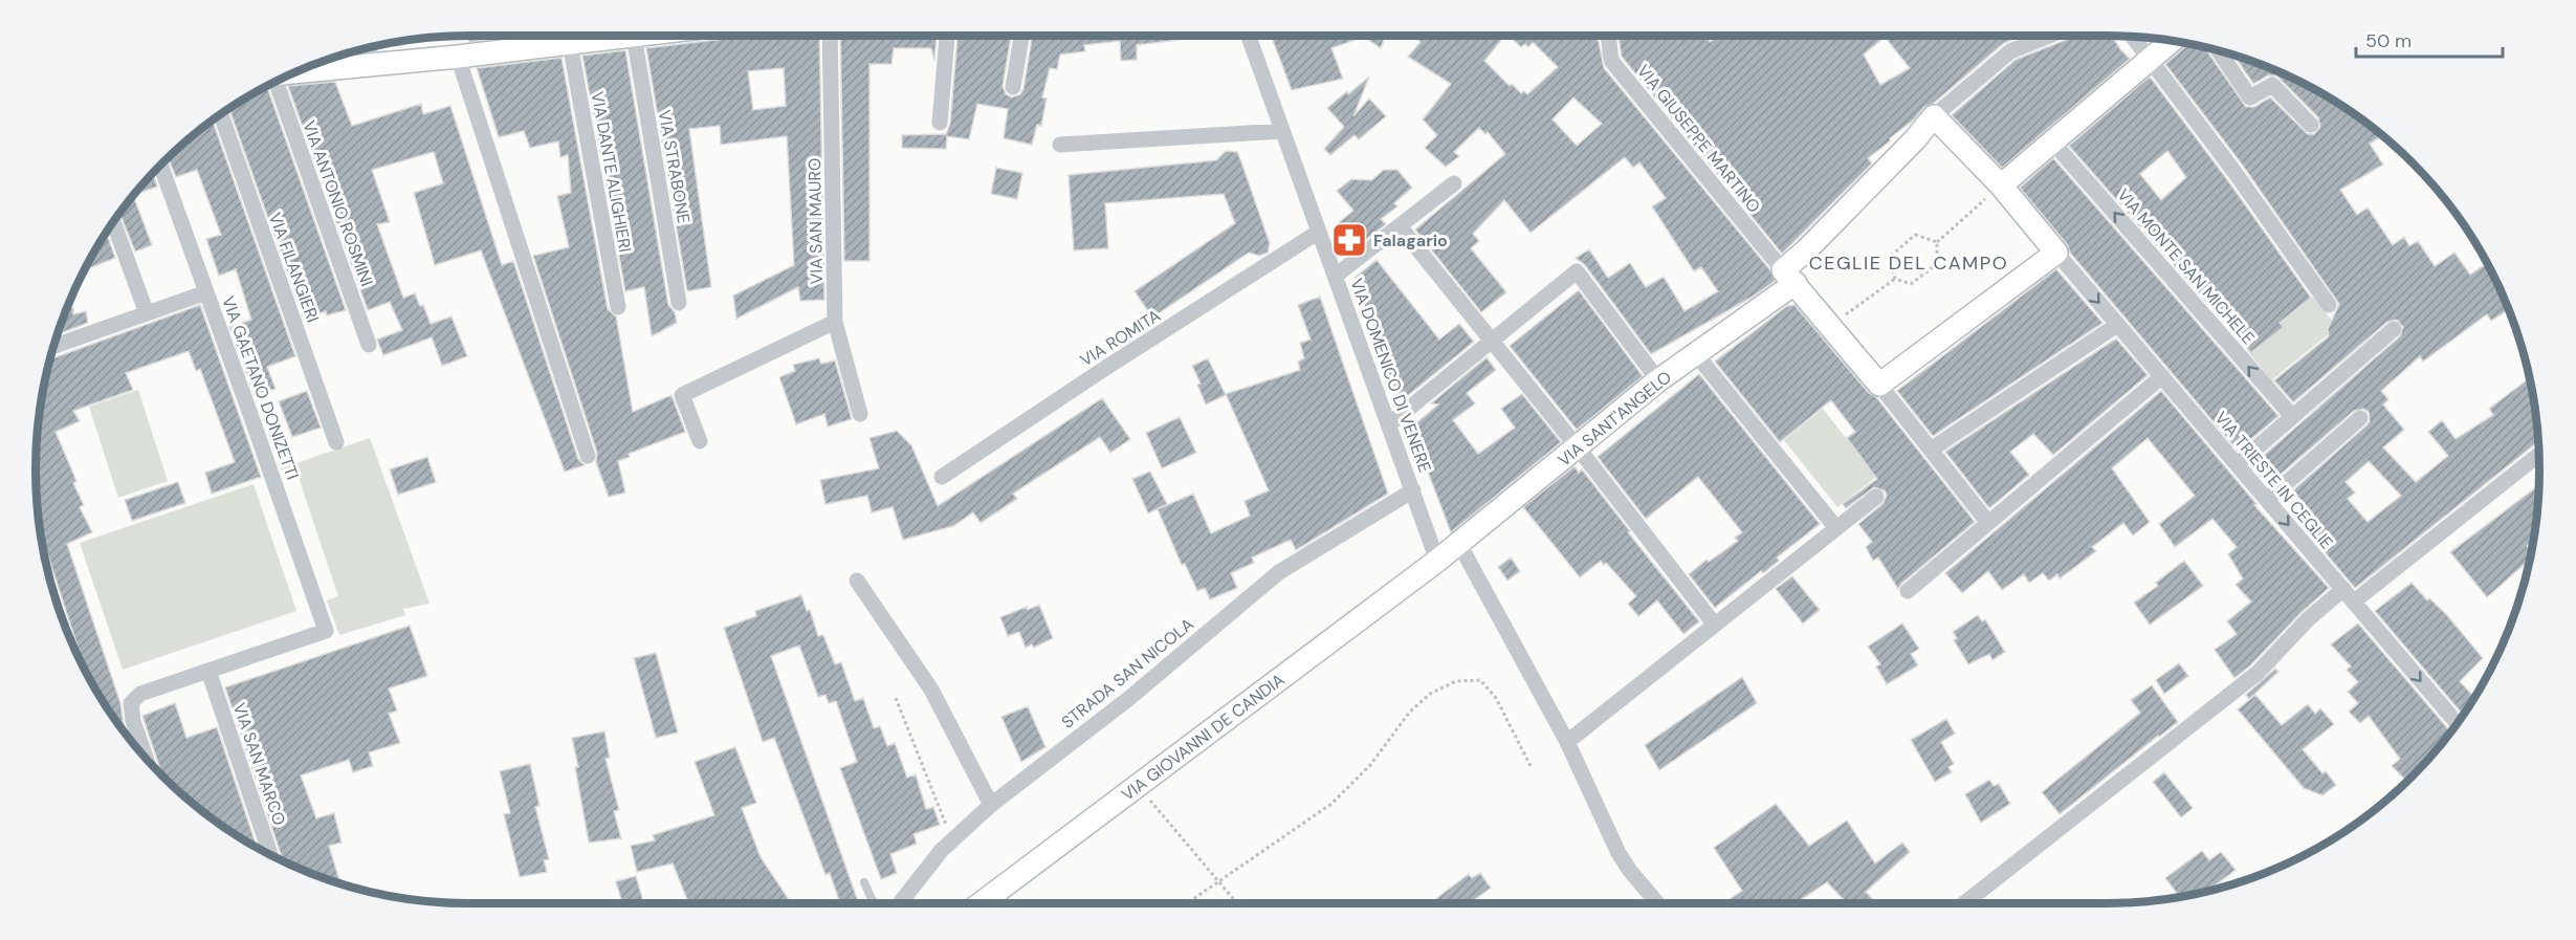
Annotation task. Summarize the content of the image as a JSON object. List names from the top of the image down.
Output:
{
  "streets": {
    "street": [
      "VIA GIUSEPPE MARTINO",
      "VIA STRABONE",
      "VIA DANTE ALIGHIERI",
      "VIA ANTONIO ROSMINI",
      "VIA SAN MAURO",
      "VIA MONTE SAN MICHELE",
      "VIA FILANGIERI",
      "VIA ROMITA",
      "VIA DOMENICO DI VENERE",
      "VIA GAETANO DONIZETTI",
      "VIA SANT'ANGELO",
      "VIA TRIESTE IN CEGLIE",
      "STRADA SAN NICOLA",
      "VIA GIOVANNI DE CANDIA",
      "VIA SAN MARCO"
    ]
  },
  "crossings": [
    ["VIA GIUSEPPE MARTINO", "VIA SANT'ANGELO"],
    ["VIA ROMITA", "VIA DOMENICO DI VENERE"],
    ["VIA DOMENICO DI VENERE", "VIA SANT'ANGELO"],
    ["VIA DOMENICO DI VENERE", "STRADA SAN NICOLA"],
    ["VIA DOMENICO DI VENERE", "VIA GIOVANNI DE CANDIA"],
    ["VIA GAETANO DONIZETTI", "VIA SAN MARCO"],
    ["VIA SANT'ANGELO", "VIA GIOVANNI DE CANDIA"]
  ],
  "one_way": ["VIA TRIESTE IN CEGLIE"],
  "districts": ["CEGLIE DEL CAMPO"],
  "places": {
    "pharmacy": ["Falagario"]
  },
  "scale_bar": "50 m"
}
